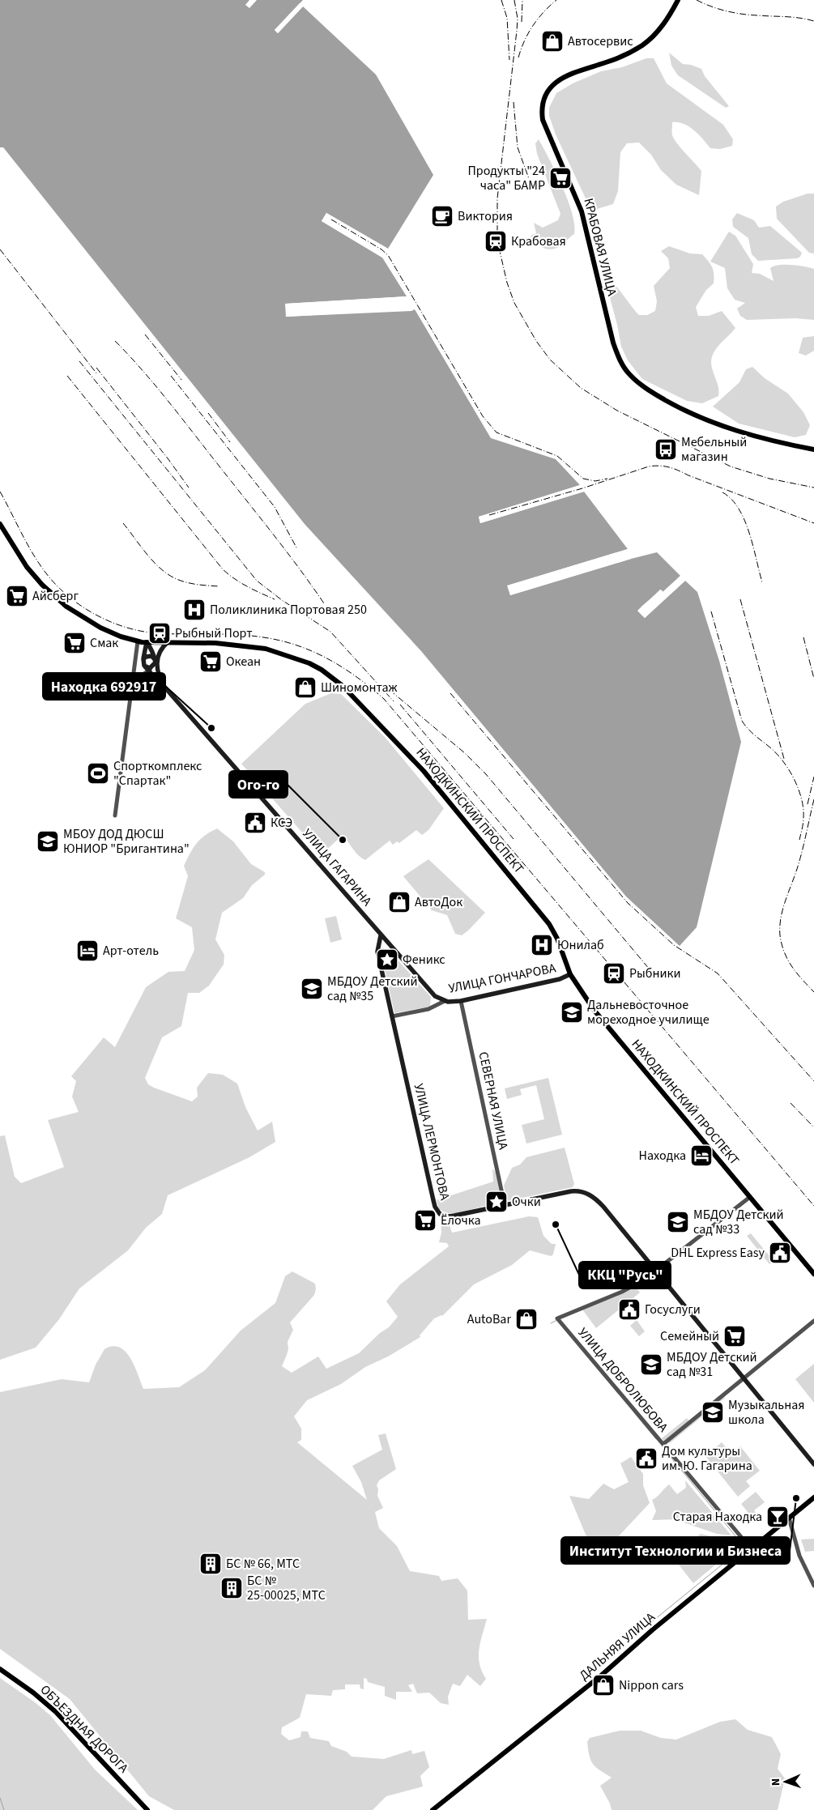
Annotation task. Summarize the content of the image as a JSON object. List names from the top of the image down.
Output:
{
  "streets": {
    "main road": [
      "КРАБОВАЯ УЛИЦА",
      "НАХОДКИНСКИЙ ПРОСПЕКТ",
      "УЛИЦА ГАГАРИНА",
      "УЛИЦА ГОНЧАРОВА",
      "УЛИЦА ЛЕРМОНТОВА",
      "ДАЛЬНЯЯ УЛИЦА",
      "ОБЪЕЗДНАЯ ДОРОГА"
    ],
    "street": ["СЕВЕРНАЯ УЛИЦА", "УЛИЦА ДОБРОЛЮБОВА"]
  },
  "crossings": [
    ["НАХОДКИНСКИЙ ПРОСПЕКТ", "УЛИЦА ГАГАРИНА"],
    ["НАХОДКИНСКИЙ ПРОСПЕКТ", "УЛИЦА ГОНЧАРОВА"],
    ["УЛИЦА ГАГАРИНА", "УЛИЦА ГОНЧАРОВА"],
    ["УЛИЦА ГАГАРИНА", "УЛИЦА ЛЕРМОНТОВА"],
    ["УЛИЦА ГОНЧАРОВА", "СЕВЕРНАЯ УЛИЦА"],
    ["УЛИЦА ГОНЧАРОВА", "УЛИЦА ЛЕРМОНТОВА"],
    ["СЕВЕРНАЯ УЛИЦА", "УЛИЦА ЛЕРМОНТОВА"],
    ["УЛИЦА ЛЕРМОНТОВА", "УЛИЦА ДОБРОЛЮБОВА"],
    ["УЛИЦА ДОБРОЛЮБОВА", "ДАЛЬНЯЯ УЛИЦА"]
  ],
  "places": {
    "shop": [
      "Автосервис",
      "Шиномонтаж",
      "АвтоДок",
      "AutoBar",
      "Nippon cars"
    ],
    "supermarket": [
      "Продукты \"24 часа\" БАМР",
      "Айсберг",
      "Смак",
      "Океан",
      "Ёлочка",
      "Семейный"
    ],
    "cafe": ["Виктория"],
    "station": ["Крабовая", "Рыбный Порт", "Рыбники"],
    "bus stop": ["Мебельный магазин"],
    "hospital": ["Поликлиника Портовая 250", "Юнилаб"],
    "other": [
      "Находка 692917",
      "Ого-го",
      "ККЦ \"Русь\"",
      "Институт Технологии и Бизнеса"
    ],
    "sports": ["Спорткомплекс \"Спартак\""],
    "public building": [
      "КСЭ",
      "DHL Express Easy",
      "Госуслуги",
      "Дом культуры им. Ю. Гагарина"
    ],
    "school or university": [
      "МБОУ ДОД ДЮСШ ЮНИОР \"Бригантина\"",
      "МБДОУ Детский сад №35",
      "Дальневосточное мореходное училище",
      "МБДОУ Детский сад №33",
      "МБДОУ Детский сад №31",
      "Музыкальная школа"
    ],
    "hotel": ["Арт-отель", "Находка"],
    "place": ["Феникс", "Очки"],
    "bar": ["Старая Находка"],
    "building": ["БС № 66, МТС", "БС № 25-00025, МТС"]
  },
  "north": "left"
}
